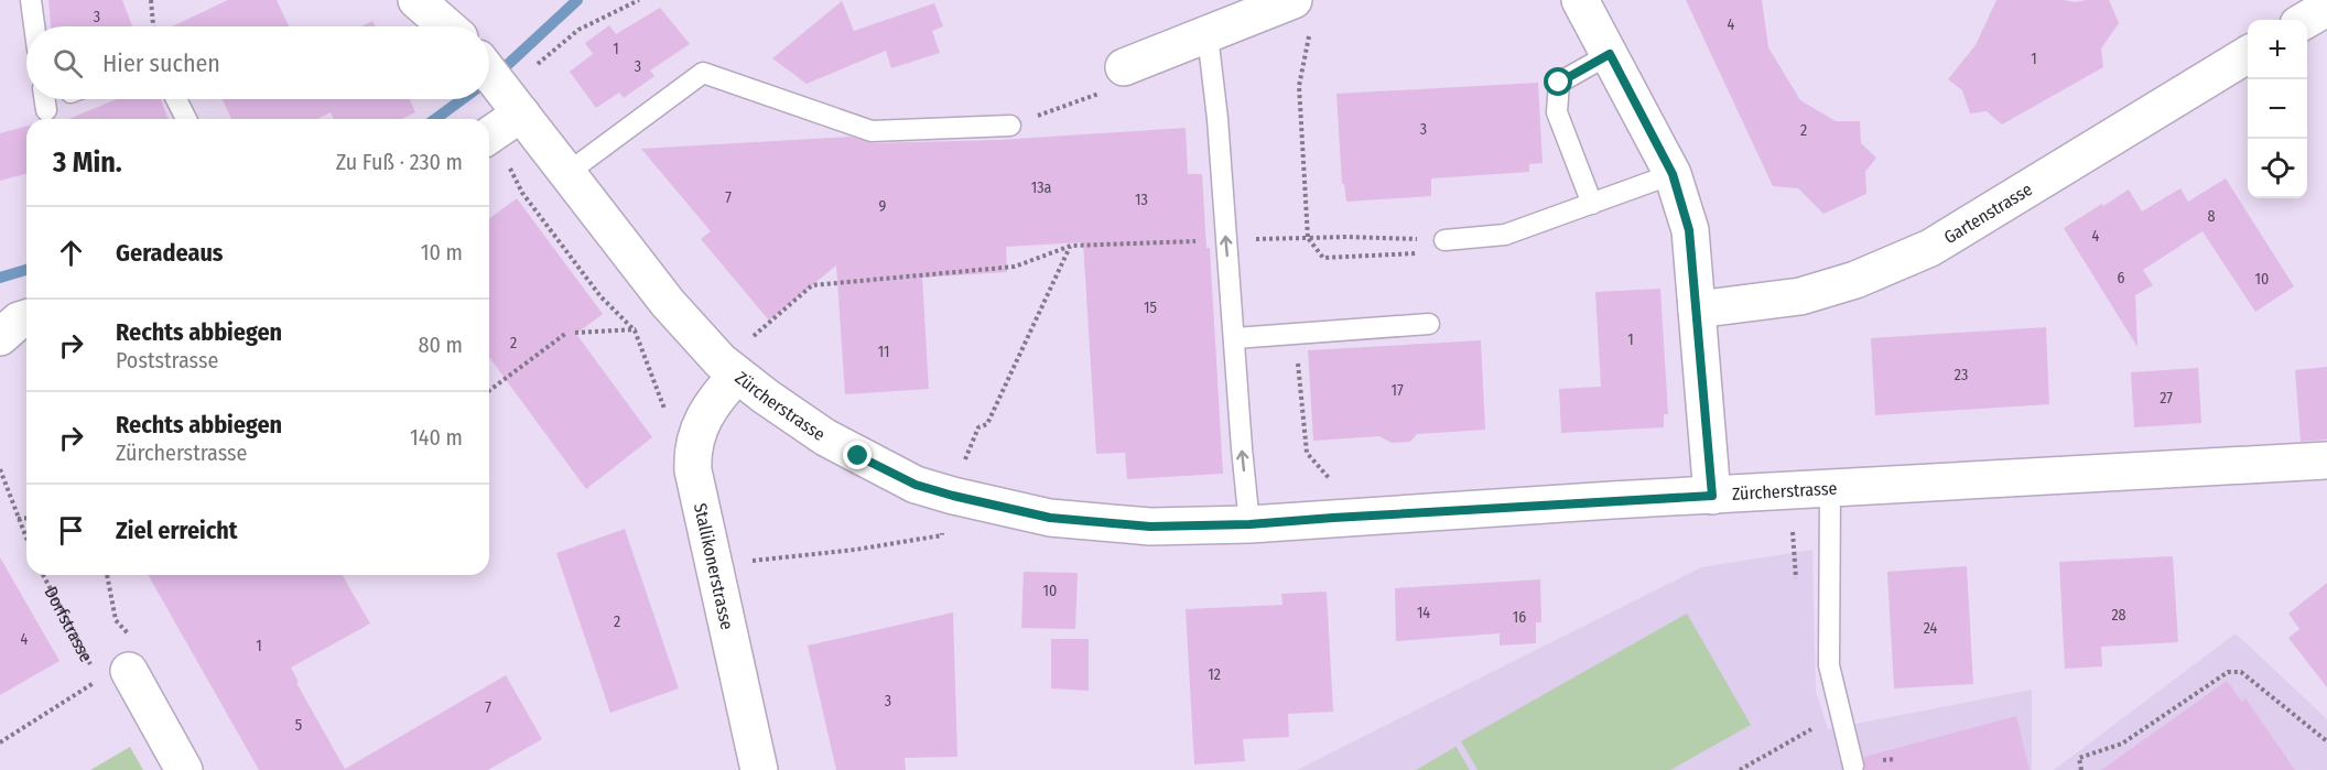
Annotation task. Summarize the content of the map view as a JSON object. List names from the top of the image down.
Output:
{
  "streets": {
    "main road": ["Gartenstrasse", "Zürcherstrasse", "Stallikonerstrasse"],
    "path": ["Dorfstrasse"]
  },
  "crossings": [
    ["Zürcherstrasse", "Stallikonerstrasse"]
  ],
  "house_numbers": [
    "3",
    "4",
    "1",
    "1",
    "3",
    "3",
    "2",
    "13a",
    "7",
    "13",
    "9",
    "8",
    "4",
    "6",
    "10",
    "15",
    "1",
    "2",
    "11",
    "23",
    "17",
    "27",
    "10",
    "14",
    "28",
    "16",
    "2",
    "24",
    "4",
    "1",
    "12",
    "3",
    "7",
    "5"
  ],
  "page": {
    "map_buttons": ["+", "−"],
    "search": "Hier suchen",
    "heading": ["3 Min.", "Zu Fuß · 230 m"],
    "list": [
      ["Geradeaus", "10 m"],
      ["Rechts abbiegen", "Poststrasse", "80 m"],
      ["Rechts abbiegen", "Zürcherstrasse", "140 m"],
      "Ziel erreicht"
    ]
  }
}
